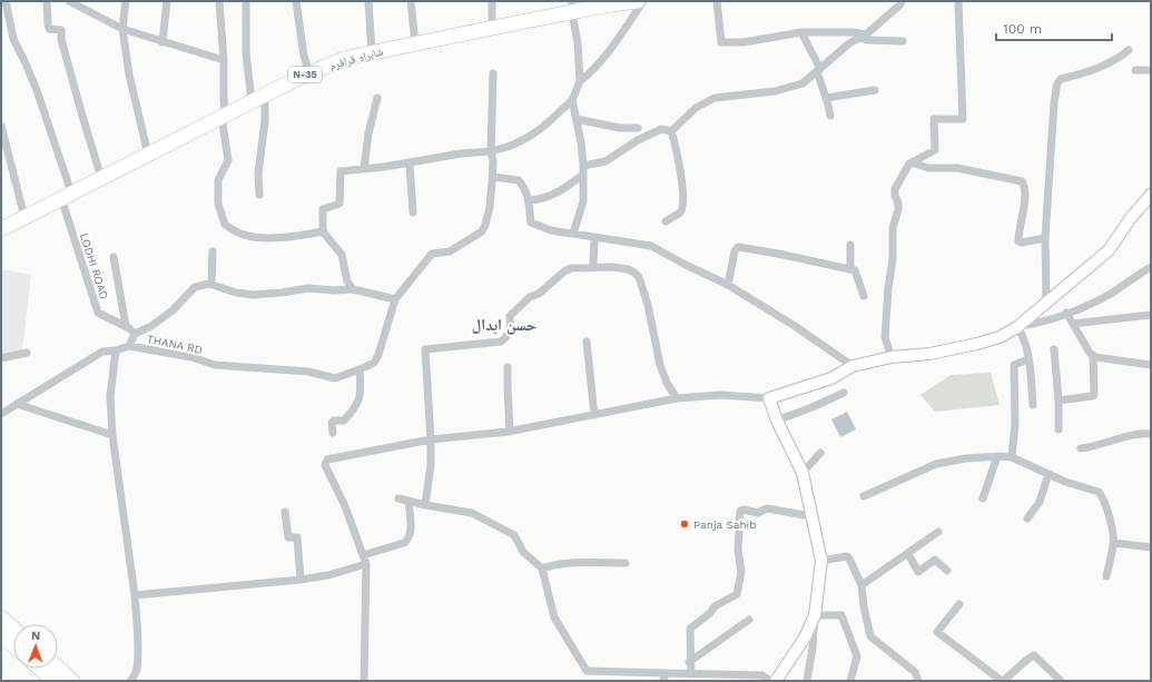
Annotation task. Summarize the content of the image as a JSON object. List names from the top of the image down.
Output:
{
  "streets": {
    "highway": ["شاہراہ قراقرم", "N-35"],
    "street": ["LODHI ROAD", "THANA RD"]
  },
  "crossings": [
    ["شاہراہ قراقرم", "LODHI ROAD"]
  ],
  "districts": ["حسن ابدال"],
  "places": ["Panja Sahib"],
  "scale_bar": "100 m",
  "north": "top"
}
